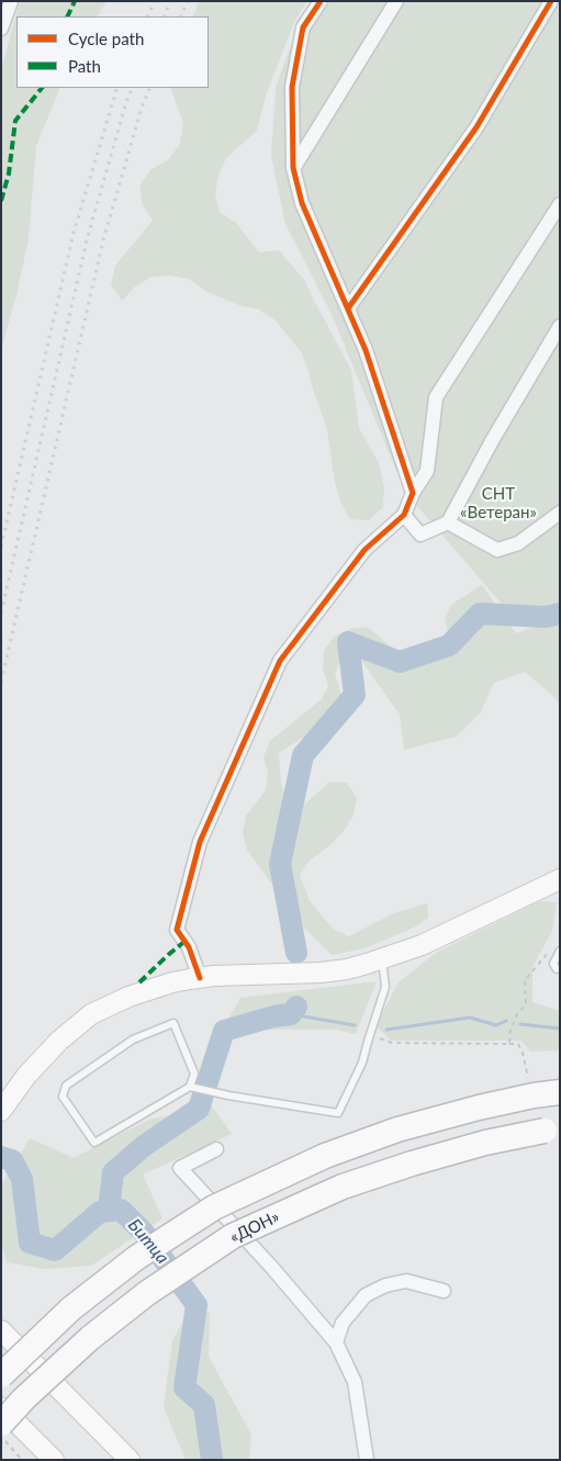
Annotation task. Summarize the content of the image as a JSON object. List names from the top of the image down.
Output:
{
  "streets": {
    "highway": ["«ДОН»"]
  },
  "water": ["Битца"],
  "parks": ["СНТ «Ветеран»"],
  "legend": ["Cycle path", "Path"]
}
